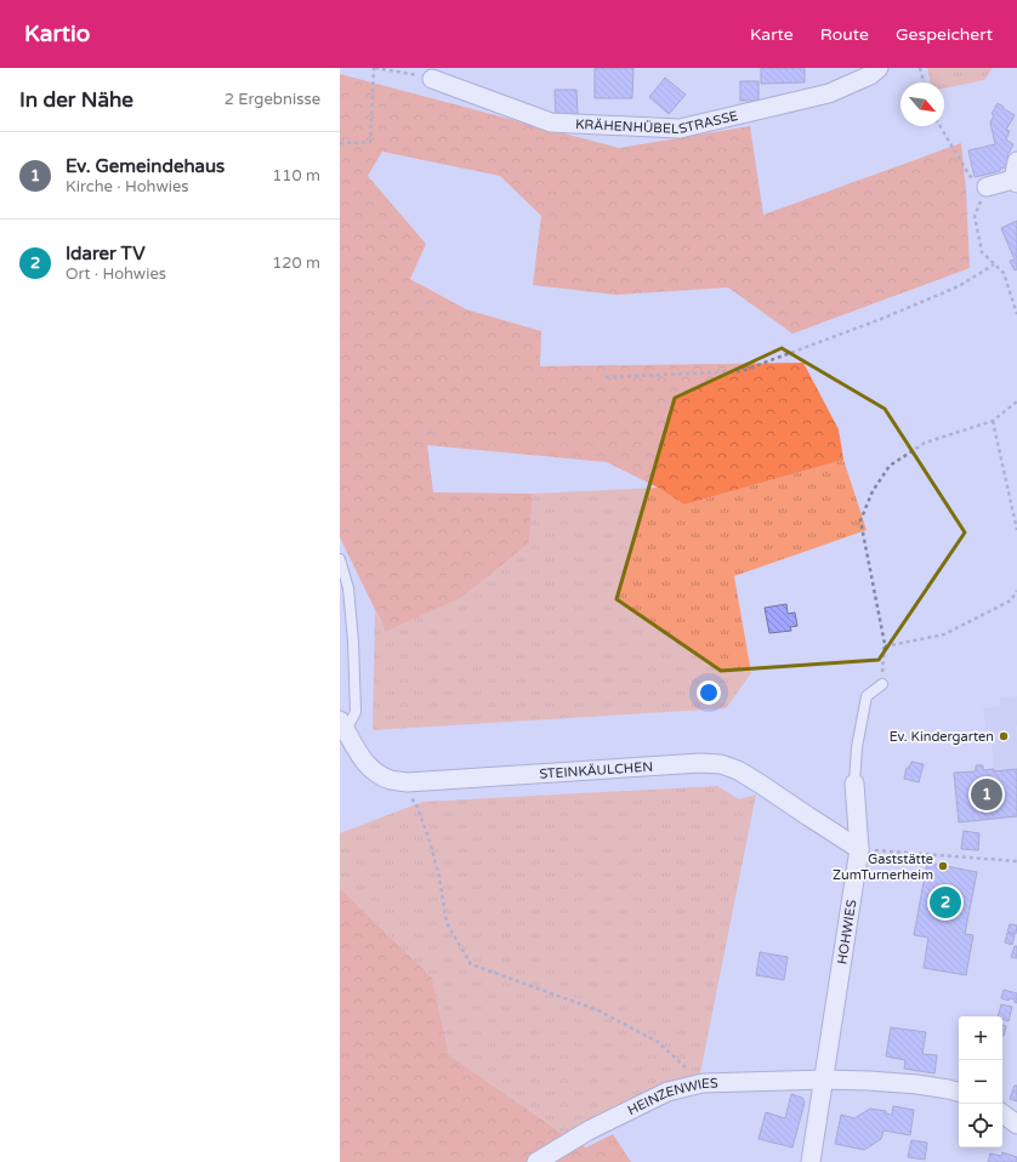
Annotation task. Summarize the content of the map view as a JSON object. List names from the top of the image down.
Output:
{
  "streets": {
    "street": [
      "KRÄHENHÜBELSTRASSE",
      "STEINKÄULCHEN",
      "HOHWIES",
      "HEINZENWIES"
    ]
  },
  "crossings": [
    ["STEINKÄULCHEN", "HOHWIES"],
    ["HOHWIES", "HEINZENWIES"]
  ],
  "places": ["Ev. Kindergarten", "Gaststätte ZumTurnerheim"],
  "north": "bottom right",
  "page": {
    "header": "Kartio",
    "nav": ["Karte", "Route", "Gespeichert"],
    "heading": ["In der Nähe", "2 Ergebnisse"],
    "list": [
      {
        "mark": "1",
        "name": "Ev. Gemeindehaus",
        "note": "Kirche · Hohwies",
        "value": "110 m"
      },
      {
        "mark": "2",
        "name": "Idarer TV",
        "note": "Ort · Hohwies",
        "value": "120 m"
      }
    ],
    "pins": ["1", "2"],
    "map_buttons": ["+", "−"]
  }
}
